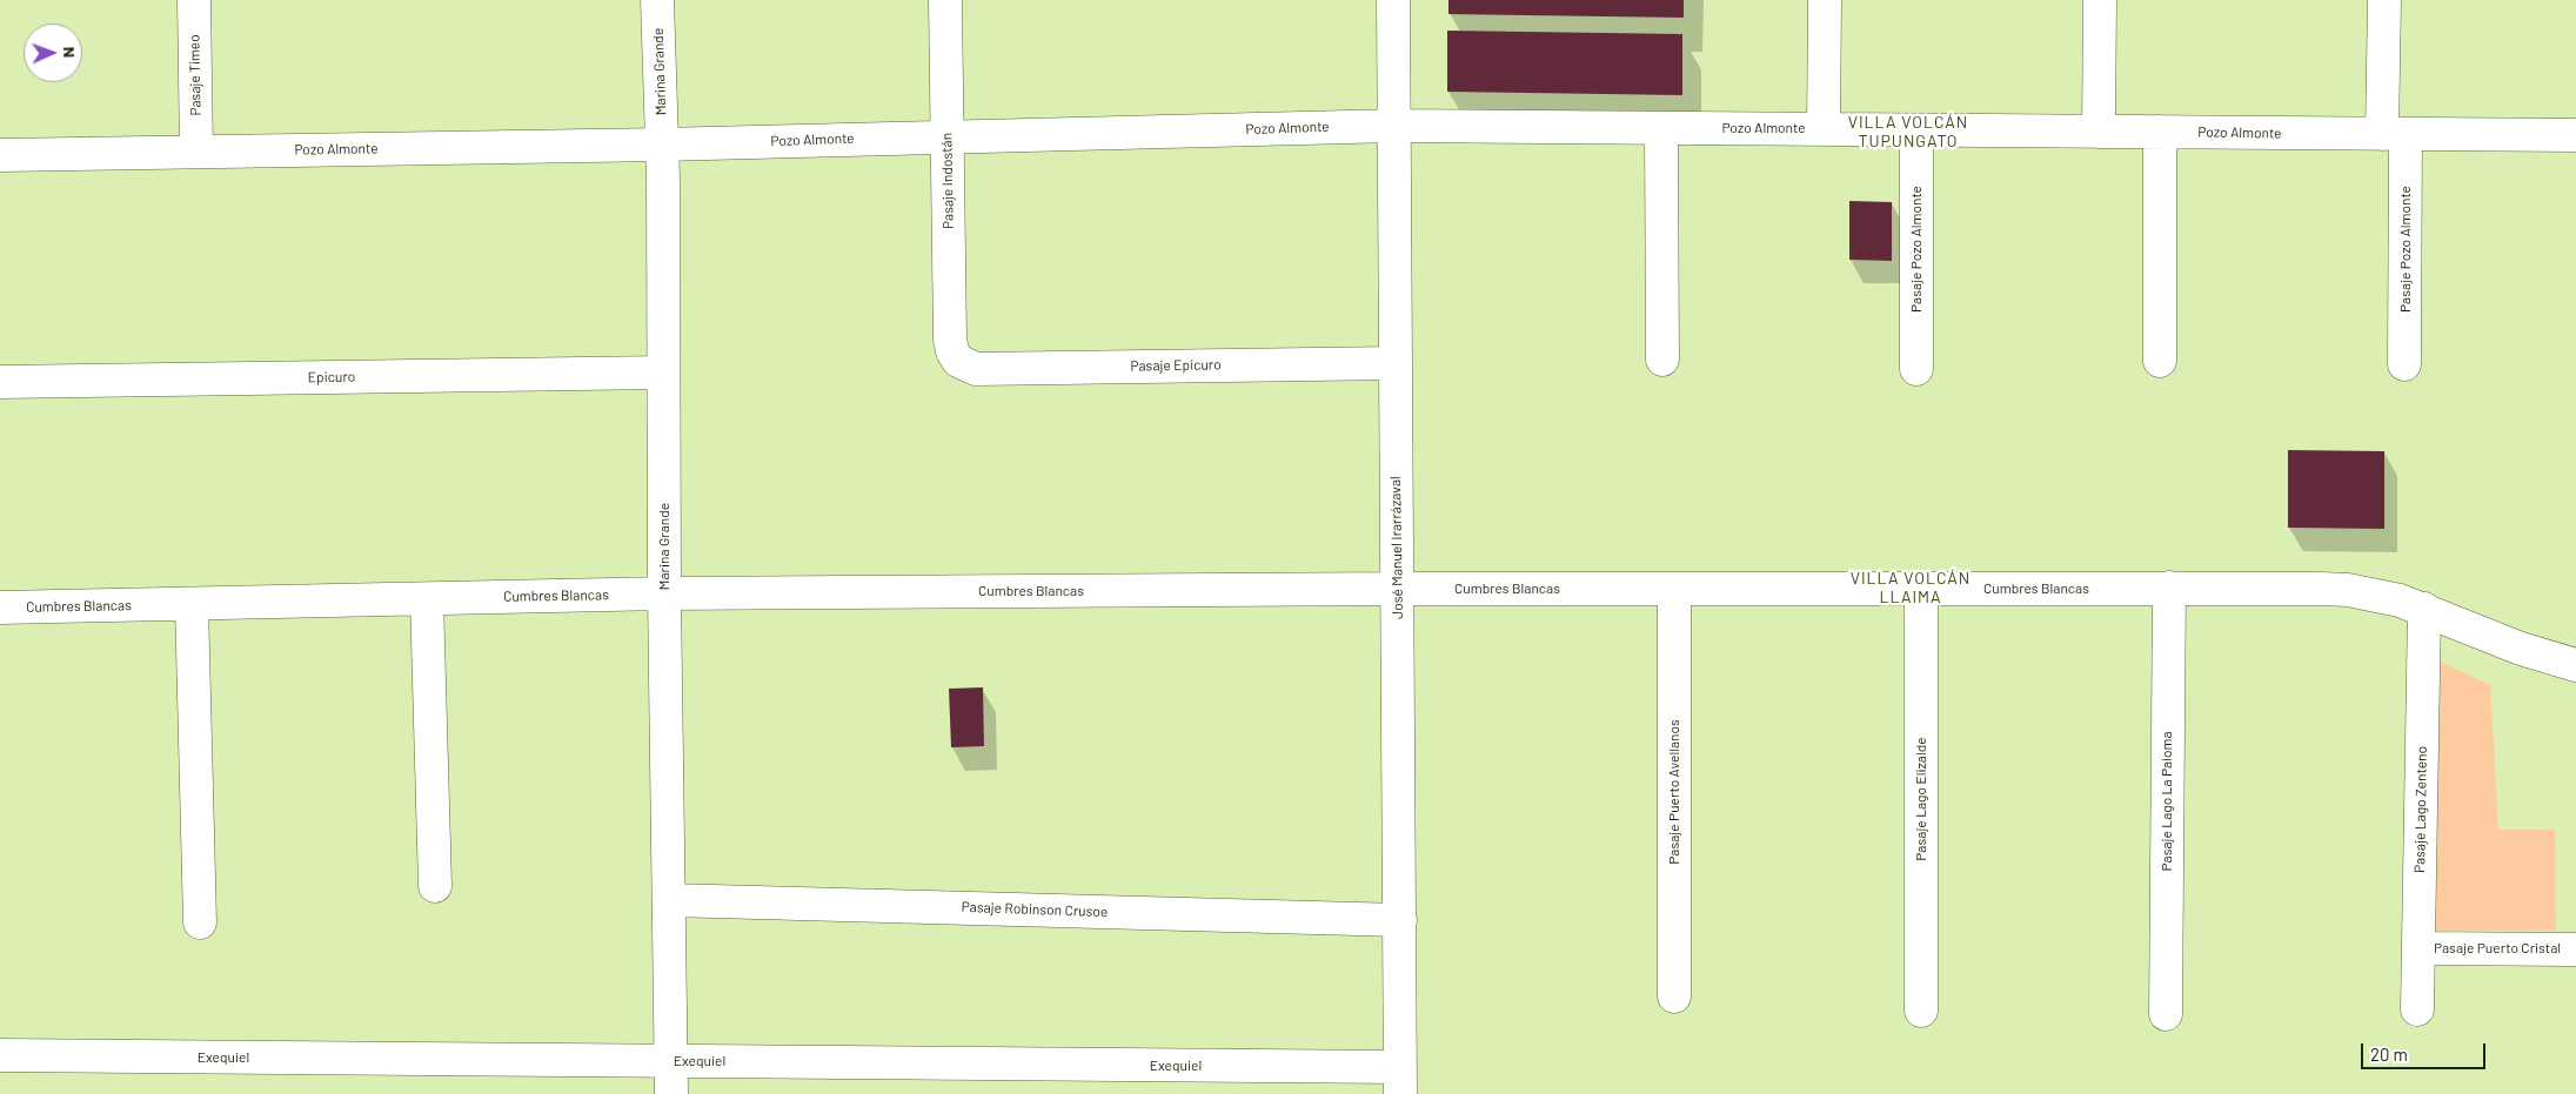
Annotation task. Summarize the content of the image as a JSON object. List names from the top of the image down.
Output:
{
  "streets": {
    "street": [
      "Marina Grande",
      "Pasaje Timeo",
      "Pozo Almonte",
      "Pasaje Indostán",
      "Pasaje Pozo Almonte",
      "Pasaje Epicuro",
      "Epicuro",
      "José Manuel Irarrázaval",
      "Cumbres Blancas",
      "Pasaje Puerto Avellanos",
      "Pasaje Lago Elizalde",
      "Pasaje Lago La Paloma",
      "Pasaje Lago Zenteno",
      "Pasaje Robinson Crusoe",
      "Pasaje Puerto Cristal",
      "Exequiel"
    ]
  },
  "crossings": [
    ["Marina Grande", "Pozo Almonte"],
    ["Marina Grande", "Epicuro"],
    ["Marina Grande", "Cumbres Blancas"],
    ["Marina Grande", "Pasaje Robinson Crusoe"],
    ["Marina Grande", "Exequiel"],
    ["Pasaje Timeo", "Pozo Almonte"],
    ["Pozo Almonte", "Pasaje Indostán"],
    ["Pozo Almonte", "Pasaje Pozo Almonte"],
    ["Pozo Almonte", "José Manuel Irarrázaval"],
    ["Pasaje Indostán", "Pasaje Epicuro"],
    ["Pasaje Epicuro", "José Manuel Irarrázaval"],
    ["José Manuel Irarrázaval", "Cumbres Blancas"],
    ["José Manuel Irarrázaval", "Pasaje Robinson Crusoe"],
    ["José Manuel Irarrázaval", "Exequiel"],
    ["Cumbres Blancas", "Pasaje Puerto Avellanos"],
    ["Cumbres Blancas", "Pasaje Lago Elizalde"],
    ["Cumbres Blancas", "Pasaje Lago La Paloma"],
    ["Cumbres Blancas", "Pasaje Lago Zenteno"],
    ["Pasaje Lago Zenteno", "Pasaje Puerto Cristal"]
  ],
  "districts": ["VILLA VOLCÁN TUPUNGATO", "VILLA VOLCÁN LLAIMA"],
  "scale_bar": "20 m",
  "north": "right"
}
